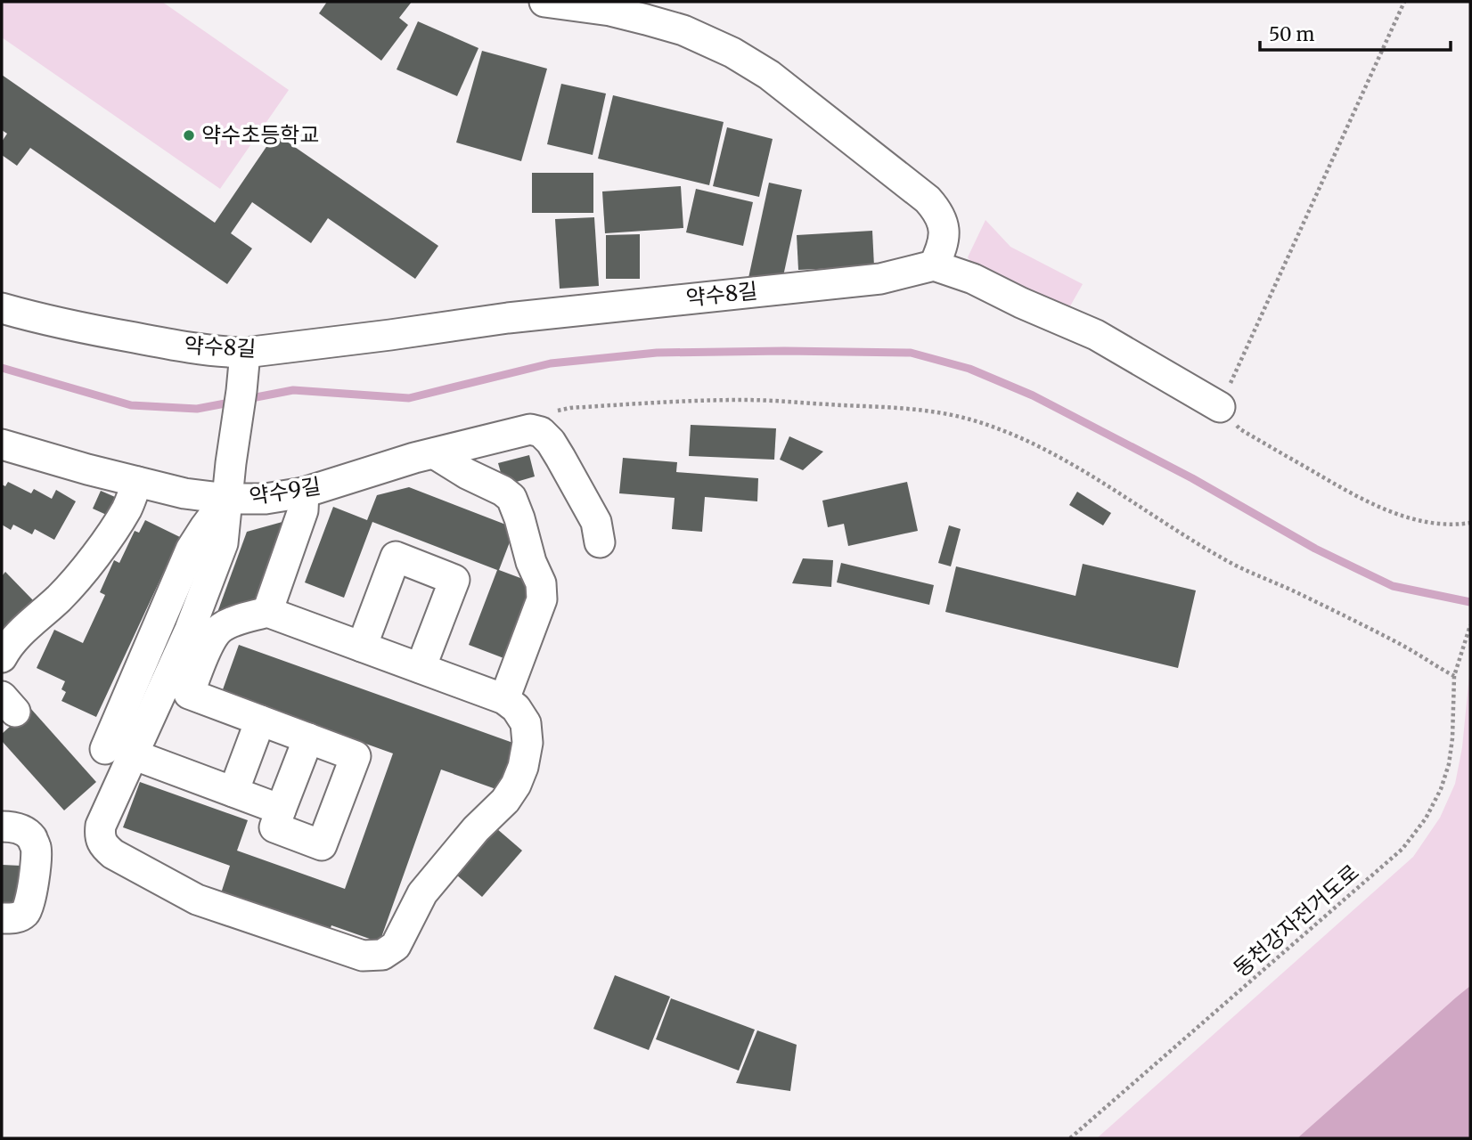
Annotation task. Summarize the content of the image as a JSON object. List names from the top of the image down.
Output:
{
  "streets": {
    "street": ["약수8길", "약수9길"],
    "path": ["동천강자전거도로"]
  },
  "places": ["약수초등학교"],
  "scale_bar": "50 m"
}
